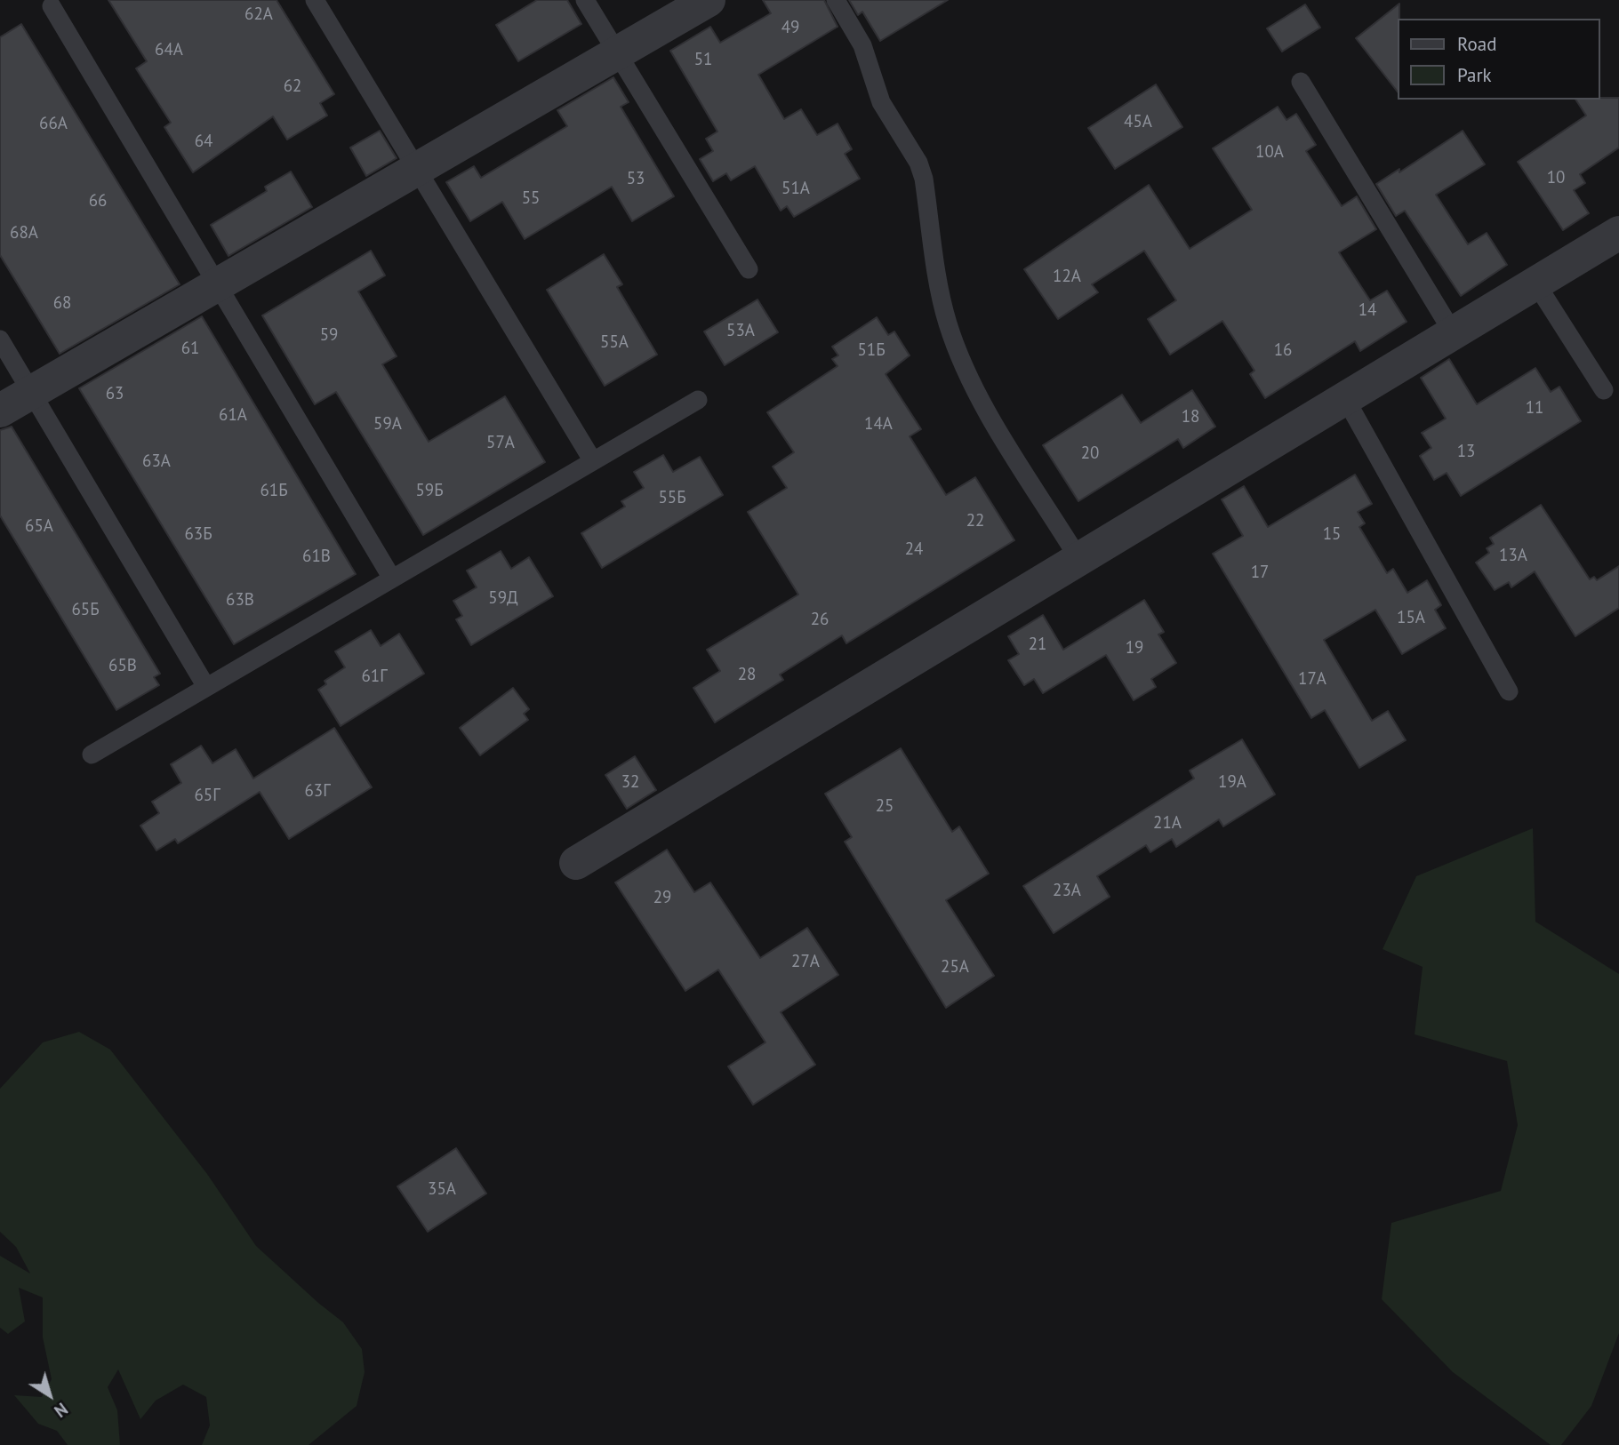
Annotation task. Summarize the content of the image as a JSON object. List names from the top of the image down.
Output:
{
  "house_numbers": [
    "62А",
    "49",
    "64А",
    "51",
    "62",
    "45А",
    "66А",
    "64",
    "10А",
    "10",
    "53",
    "51А",
    "55",
    "66",
    "68А",
    "12А",
    "68",
    "14",
    "53А",
    "59",
    "55А",
    "61",
    "51Б",
    "16",
    "63",
    "11",
    "61А",
    "18",
    "59А",
    "14А",
    "57А",
    "13",
    "20",
    "63А",
    "61Б",
    "59Б",
    "55Б",
    "22",
    "65А",
    "63Б",
    "15",
    "24",
    "13А",
    "61В",
    "17",
    "59Д",
    "63В",
    "65Б",
    "15А",
    "26",
    "21",
    "19",
    "65В",
    "28",
    "61Г",
    "17А",
    "32",
    "19А",
    "63Г",
    "65Г",
    "25",
    "21А",
    "23А",
    "29",
    "27А",
    "25А",
    "35А"
  ],
  "legend": ["Road", "Park"],
  "north": "bottom right"
}
